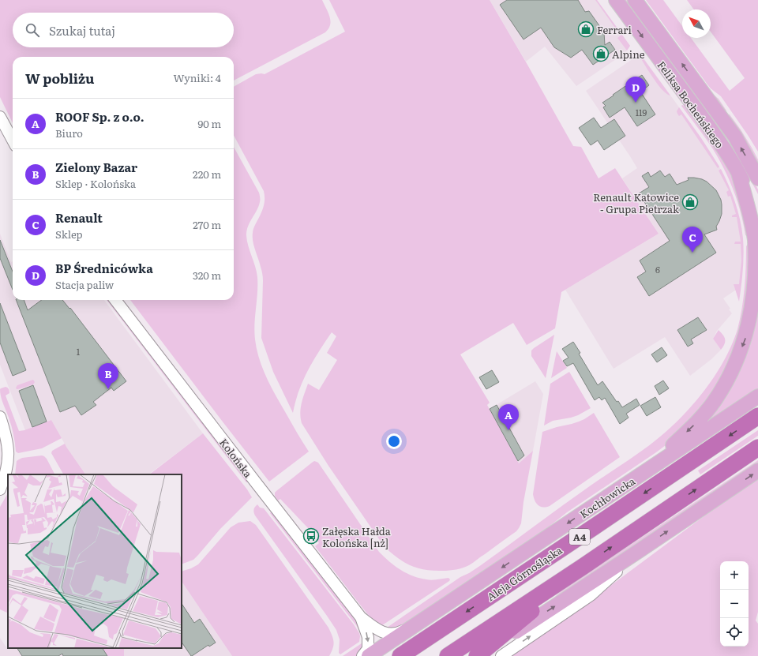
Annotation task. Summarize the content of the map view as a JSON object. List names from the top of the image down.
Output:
{
  "streets": {
    "highway": ["A4", "Aleja Górnośląska"],
    "main road": ["Feliksa Bocheńskiego", "Kochłowicka"],
    "street": ["Kolońska"]
  },
  "places": {
    "shop": ["Ferrari", "Alpine", "Renault Katowice - Grupa Pietrzak"],
    "bus stop": ["Załęska Hałda Kolońska [nż]"]
  },
  "house_numbers": ["119", "6", "1"],
  "north": "top left",
  "page": {
    "search": "Szukaj tutaj",
    "heading": ["W pobliżu", "Wyniki: 4"],
    "pins": [
      "D",
      "C",
      "B",
      "A"
    ],
    "list": [
      {
        "mark": "A",
        "name": "ROOF Sp. z o.o.",
        "note": "Biuro",
        "value": "90 m"
      },
      {
        "mark": "B",
        "name": "Zielony Bazar",
        "note": "Sklep · Kolońska",
        "value": "220 m"
      },
      {
        "mark": "C",
        "name": "Renault",
        "note": "Sklep",
        "value": "270 m"
      },
      {
        "mark": "D",
        "name": "BP Średnicówka",
        "note": "Stacja paliw",
        "value": "320 m"
      }
    ],
    "map_buttons": ["+", "−"]
  }
}
